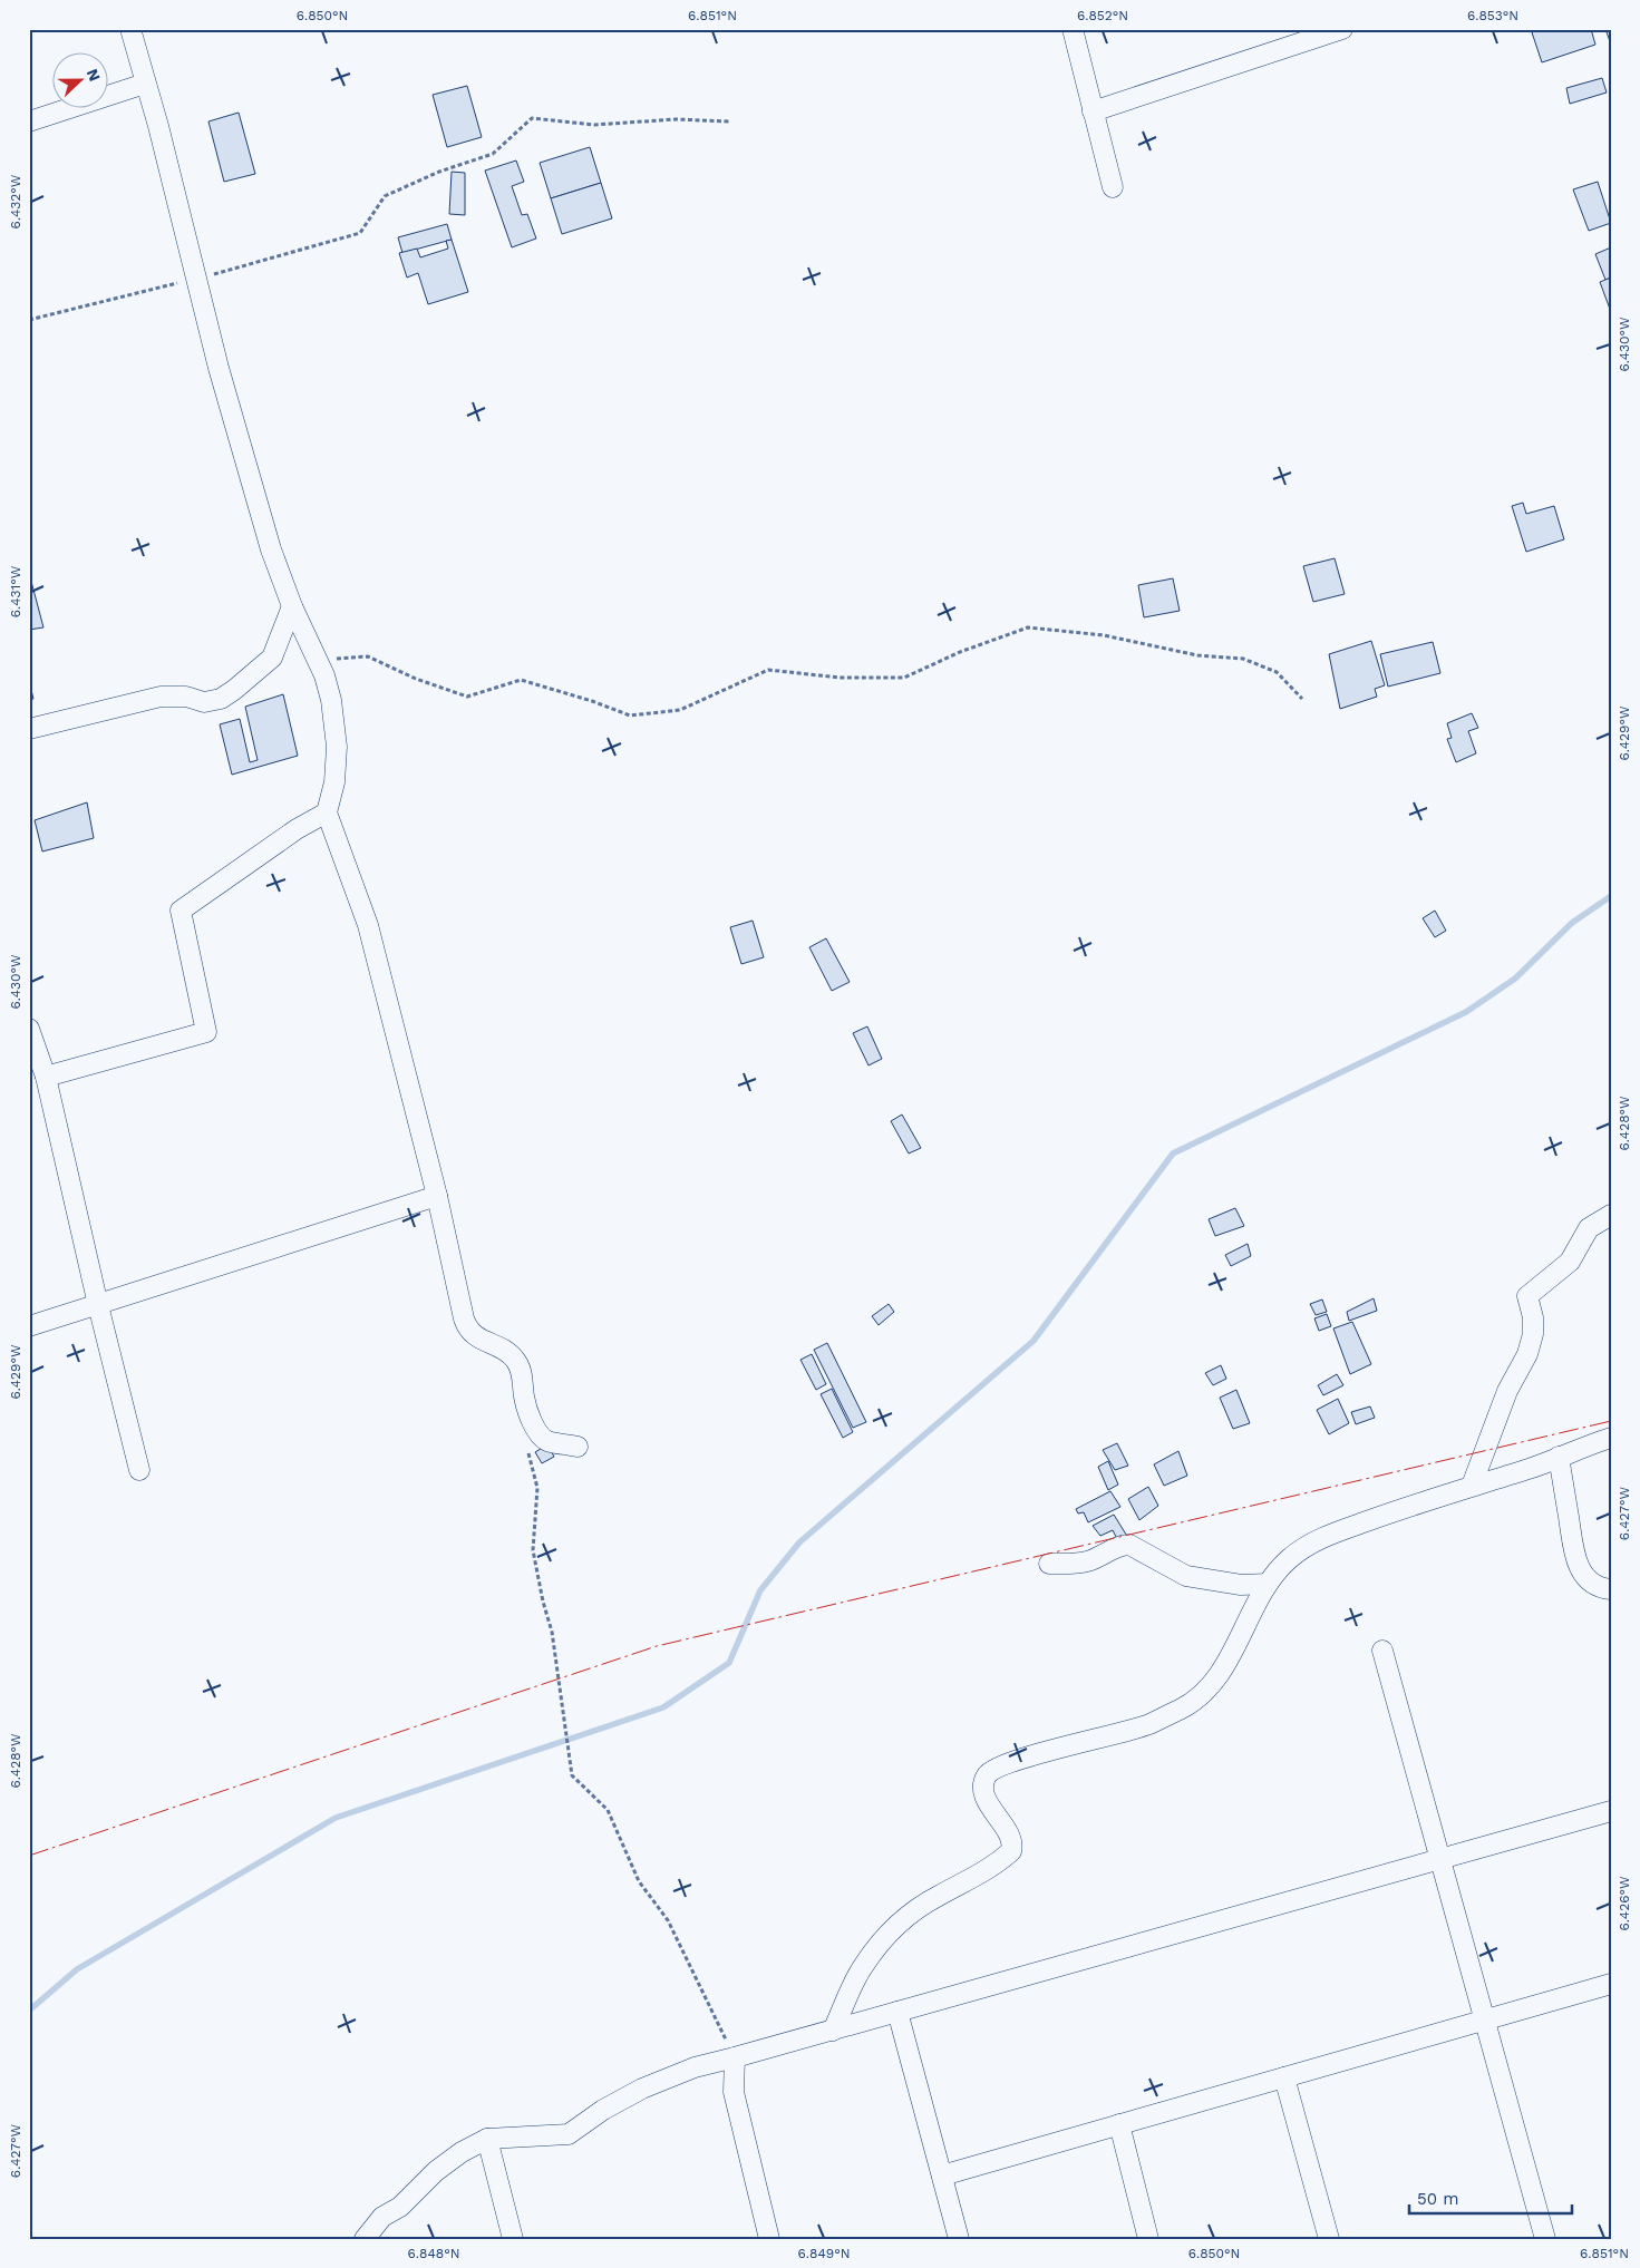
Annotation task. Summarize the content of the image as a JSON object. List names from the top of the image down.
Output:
{
  "scale_bar": "50 m",
  "north": "right",
  "coordinates": [
    "6.850°N",
    "6.851°N",
    "6.852°N",
    "6.853°N",
    "6.432°W",
    "6.430°W",
    "6.431°W",
    "6.429°W",
    "6.428°W",
    "6.427°W",
    "6.426°W",
    "6.848°N",
    "6.849°N"
  ]
}
